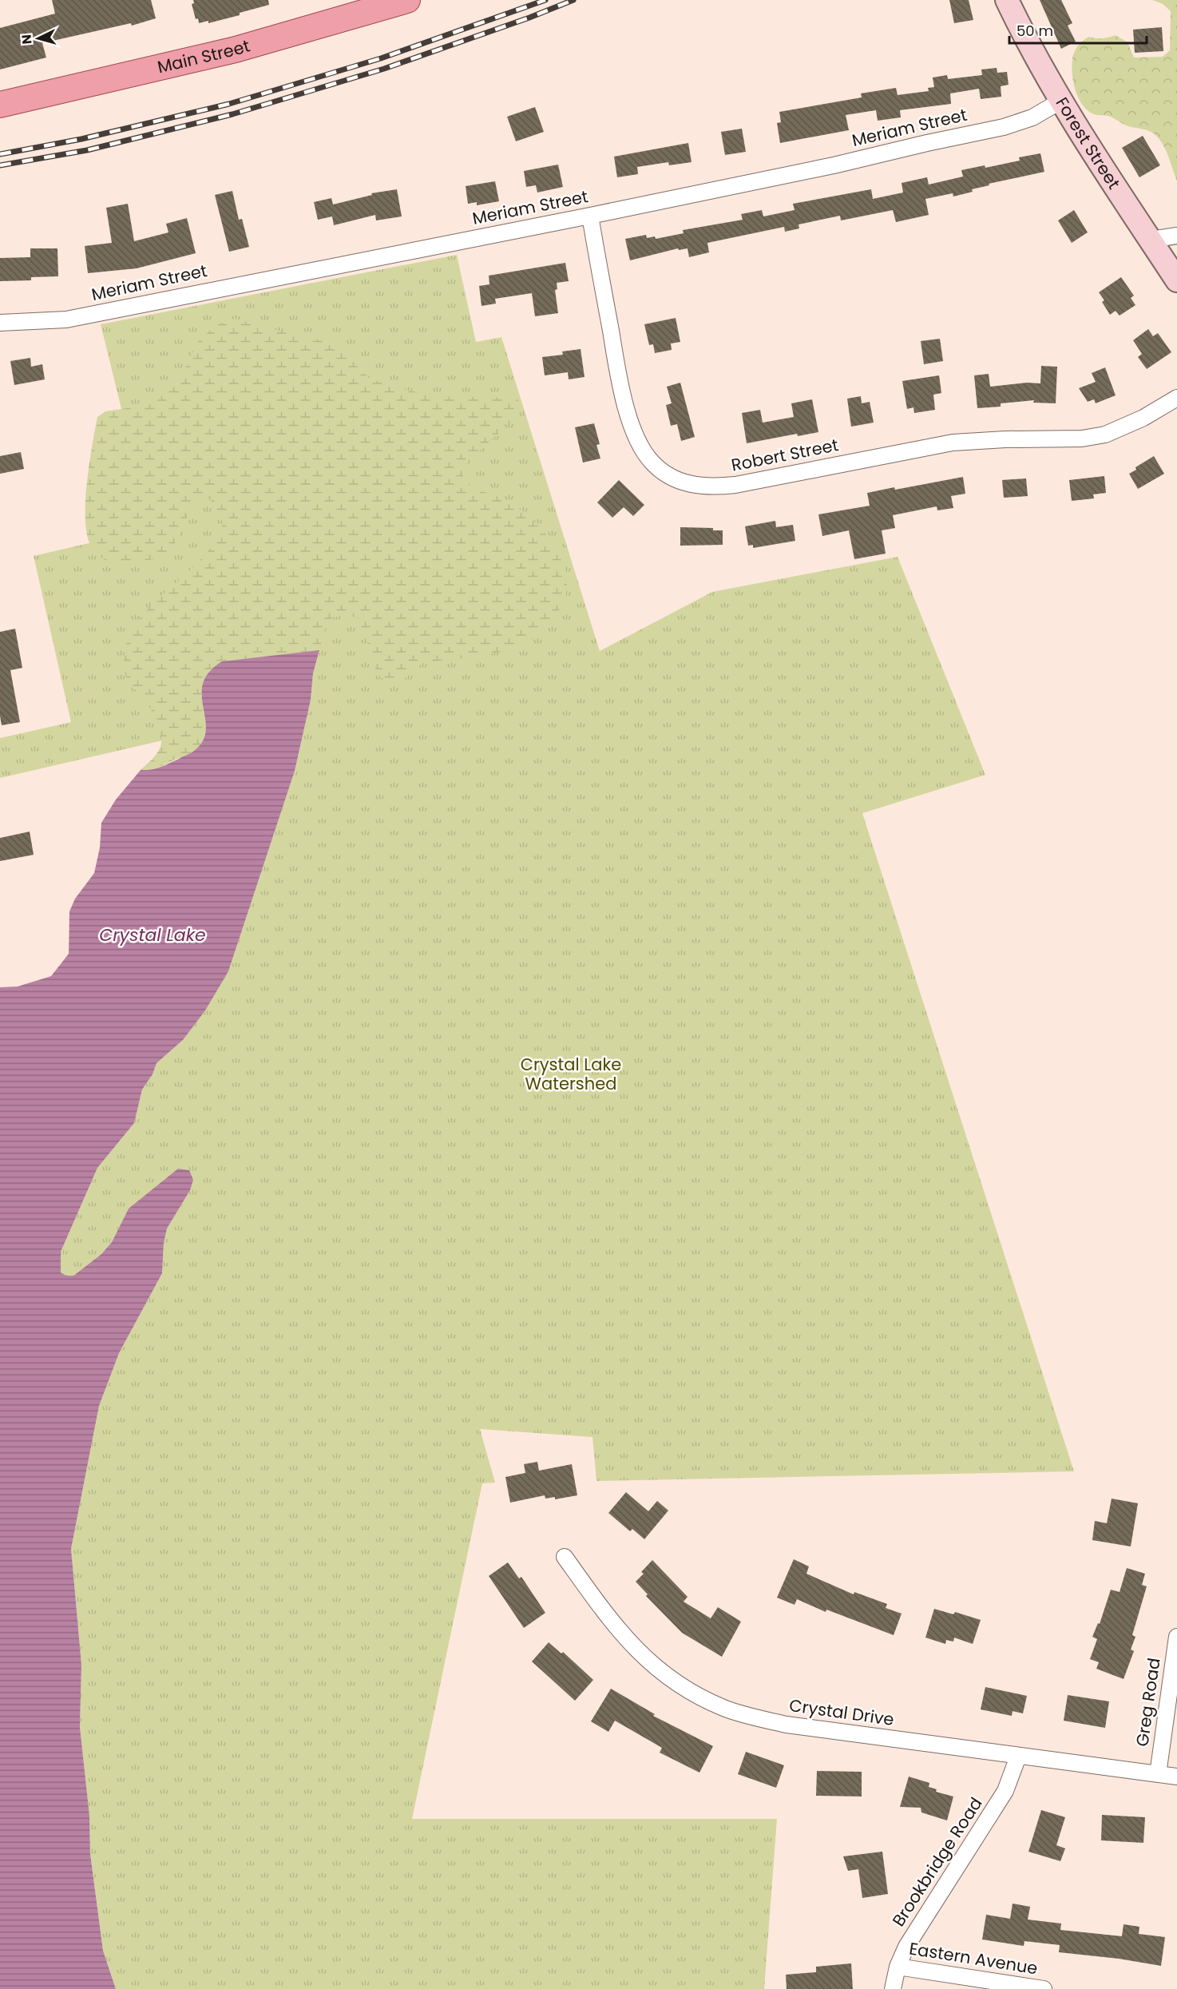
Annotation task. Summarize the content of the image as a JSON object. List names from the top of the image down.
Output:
{
  "streets": {
    "main road": ["Main Street", "Forest Street"],
    "street": [
      "Meriam Street",
      "Robert Street",
      "Greg Road",
      "Crystal Drive",
      "Brookbridge Road",
      "Eastern Avenue"
    ]
  },
  "crossings": [
    ["Meriam Street", "Forest Street"],
    ["Meriam Street", "Robert Street"],
    ["Greg Road", "Crystal Drive"],
    ["Crystal Drive", "Brookbridge Road"],
    ["Brookbridge Road", "Eastern Avenue"]
  ],
  "water": ["Crystal Lake"],
  "parks": ["Crystal Lake Watershed"],
  "scale_bar": "50 m",
  "north": "left"
}
